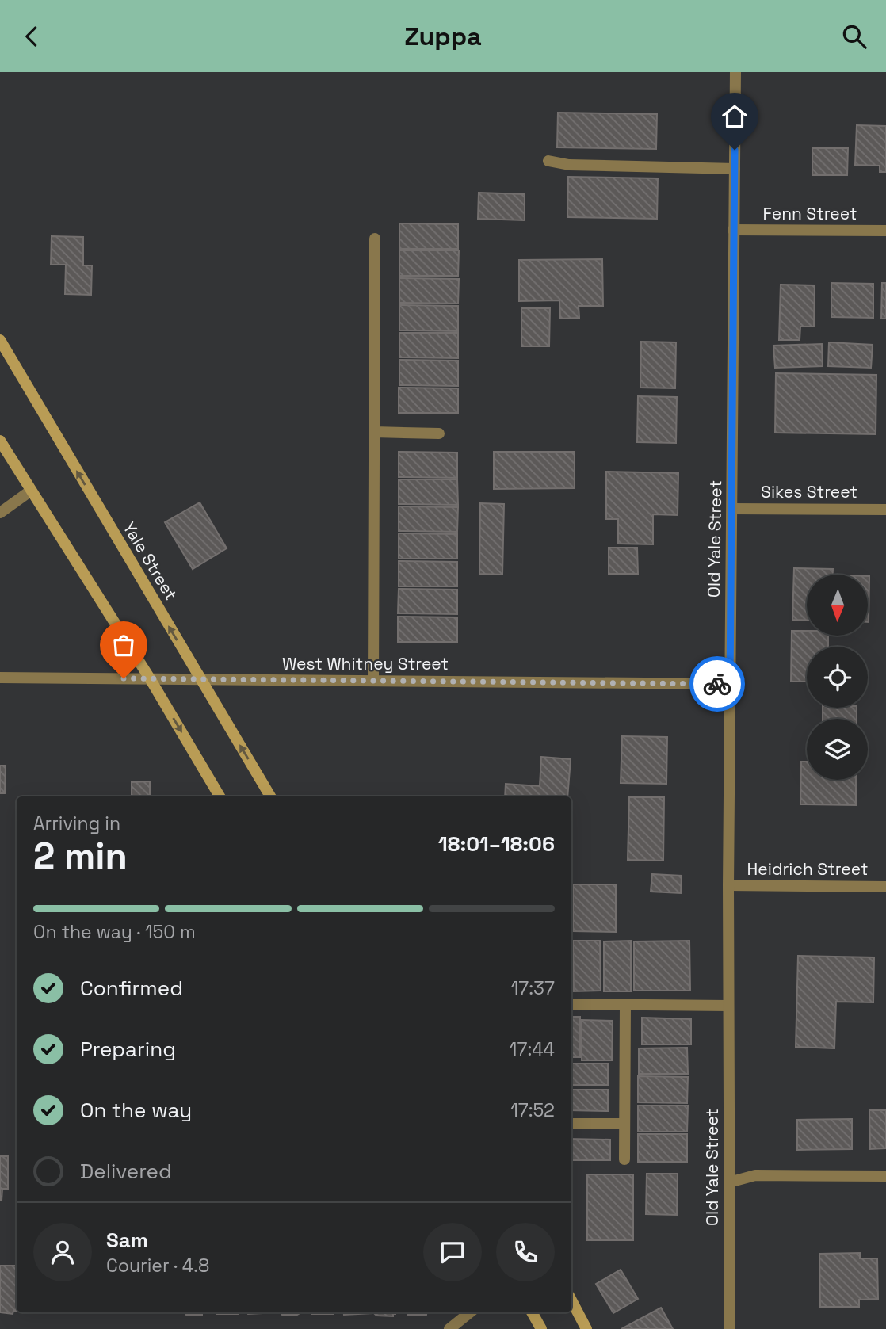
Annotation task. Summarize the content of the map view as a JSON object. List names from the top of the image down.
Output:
{
  "streets": {
    "main road": ["Yale Street"],
    "street": [
      "Fenn Street",
      "Sikes Street",
      "Old Yale Street",
      "West Whitney Street",
      "Heidrich Street"
    ]
  },
  "crossings": [
    ["Fenn Street", "Old Yale Street"],
    ["Sikes Street", "Old Yale Street"],
    ["Old Yale Street", "West Whitney Street"],
    ["Old Yale Street", "Heidrich Street"],
    ["Yale Street", "West Whitney Street"]
  ],
  "north": "bottom",
  "page": {
    "header": "Zuppa",
    "heading": ["2 min", "Arriving in", "18:01–18:06"],
    "panel": ["Sam", "Courier · 4.8"],
    "bar": "On the way · 150 m",
    "list": [
      ["Confirmed", "17:37"],
      ["Preparing", "17:44"],
      ["On the way", "17:52"],
      "Delivered"
    ]
  }
}
